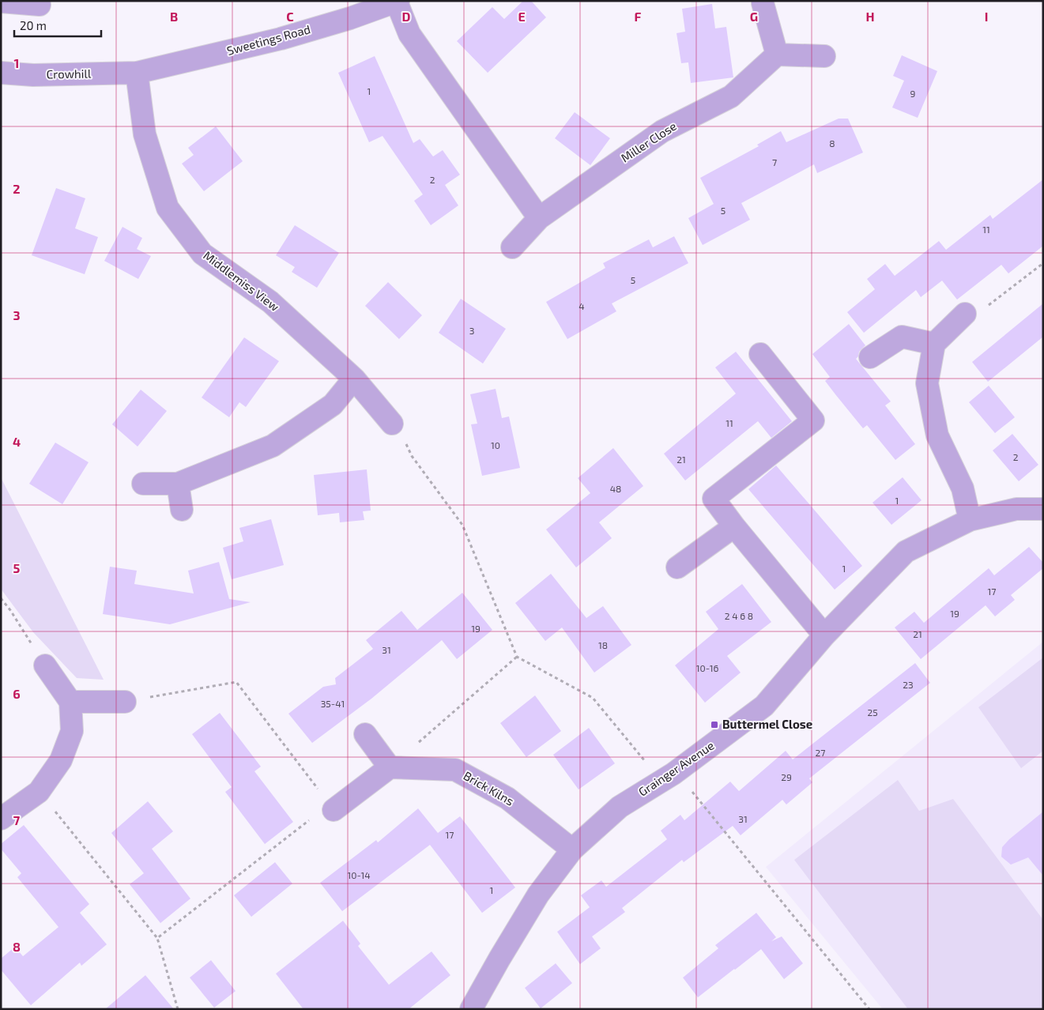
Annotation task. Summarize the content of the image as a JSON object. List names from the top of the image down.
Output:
{
  "streets": {
    "street": [
      "Sweetings Road",
      "Crowhill",
      "Miller Close",
      "Middlemiss View",
      "Grainger Avenue",
      "Brick Kilns"
    ]
  },
  "crossings": [
    ["Sweetings Road", "Crowhill"],
    ["Sweetings Road", "Middlemiss View"],
    ["Crowhill", "Middlemiss View"],
    ["Grainger Avenue", "Brick Kilns"]
  ],
  "places": {
    "transit": ["Buttermel Close"]
  },
  "house_numbers": [
    "1",
    "9",
    "8",
    "7",
    "2",
    "5",
    "11",
    "5",
    "4",
    "3",
    "11",
    "10",
    "2",
    "21",
    "48",
    "1",
    "1",
    "17",
    "19",
    "2 4 6 8",
    "19",
    "21",
    "18",
    "31",
    "10-16",
    "23",
    "35-41",
    "25",
    "27",
    "29",
    "31",
    "17",
    "10-14",
    "1"
  ],
  "scale_bar": "20 m",
  "grid": {
    "columns": [
      "B",
      "C",
      "D",
      "E",
      "F",
      "G",
      "H",
      "I"
    ],
    "rows": [
      "1",
      "2",
      "3",
      "4",
      "5",
      "6",
      "7",
      "8"
    ]
  }
}
